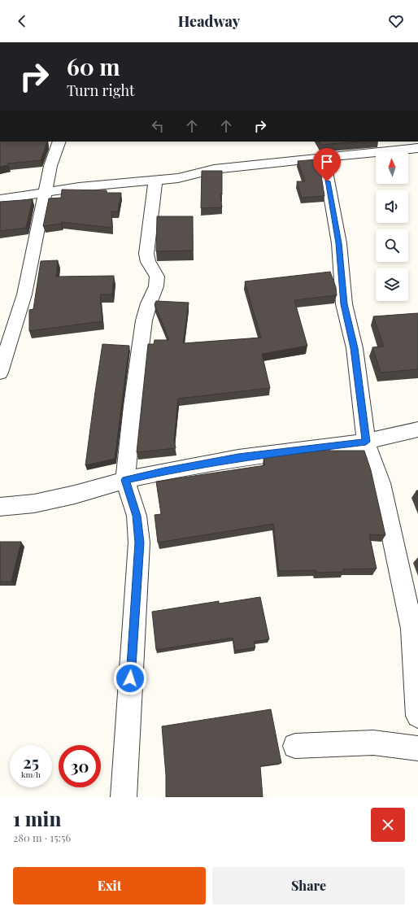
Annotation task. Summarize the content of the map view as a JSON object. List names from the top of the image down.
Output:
{
  "north": "top",
  "page": {
    "header": "Headway",
    "turn": ["60 m", "Turn right"],
    "speed": "25 km/h",
    "limit": "30",
    "heading": ["1 min", "280 m · 15:56"],
    "buttons": ["Exit", "Share"]
  }
}
